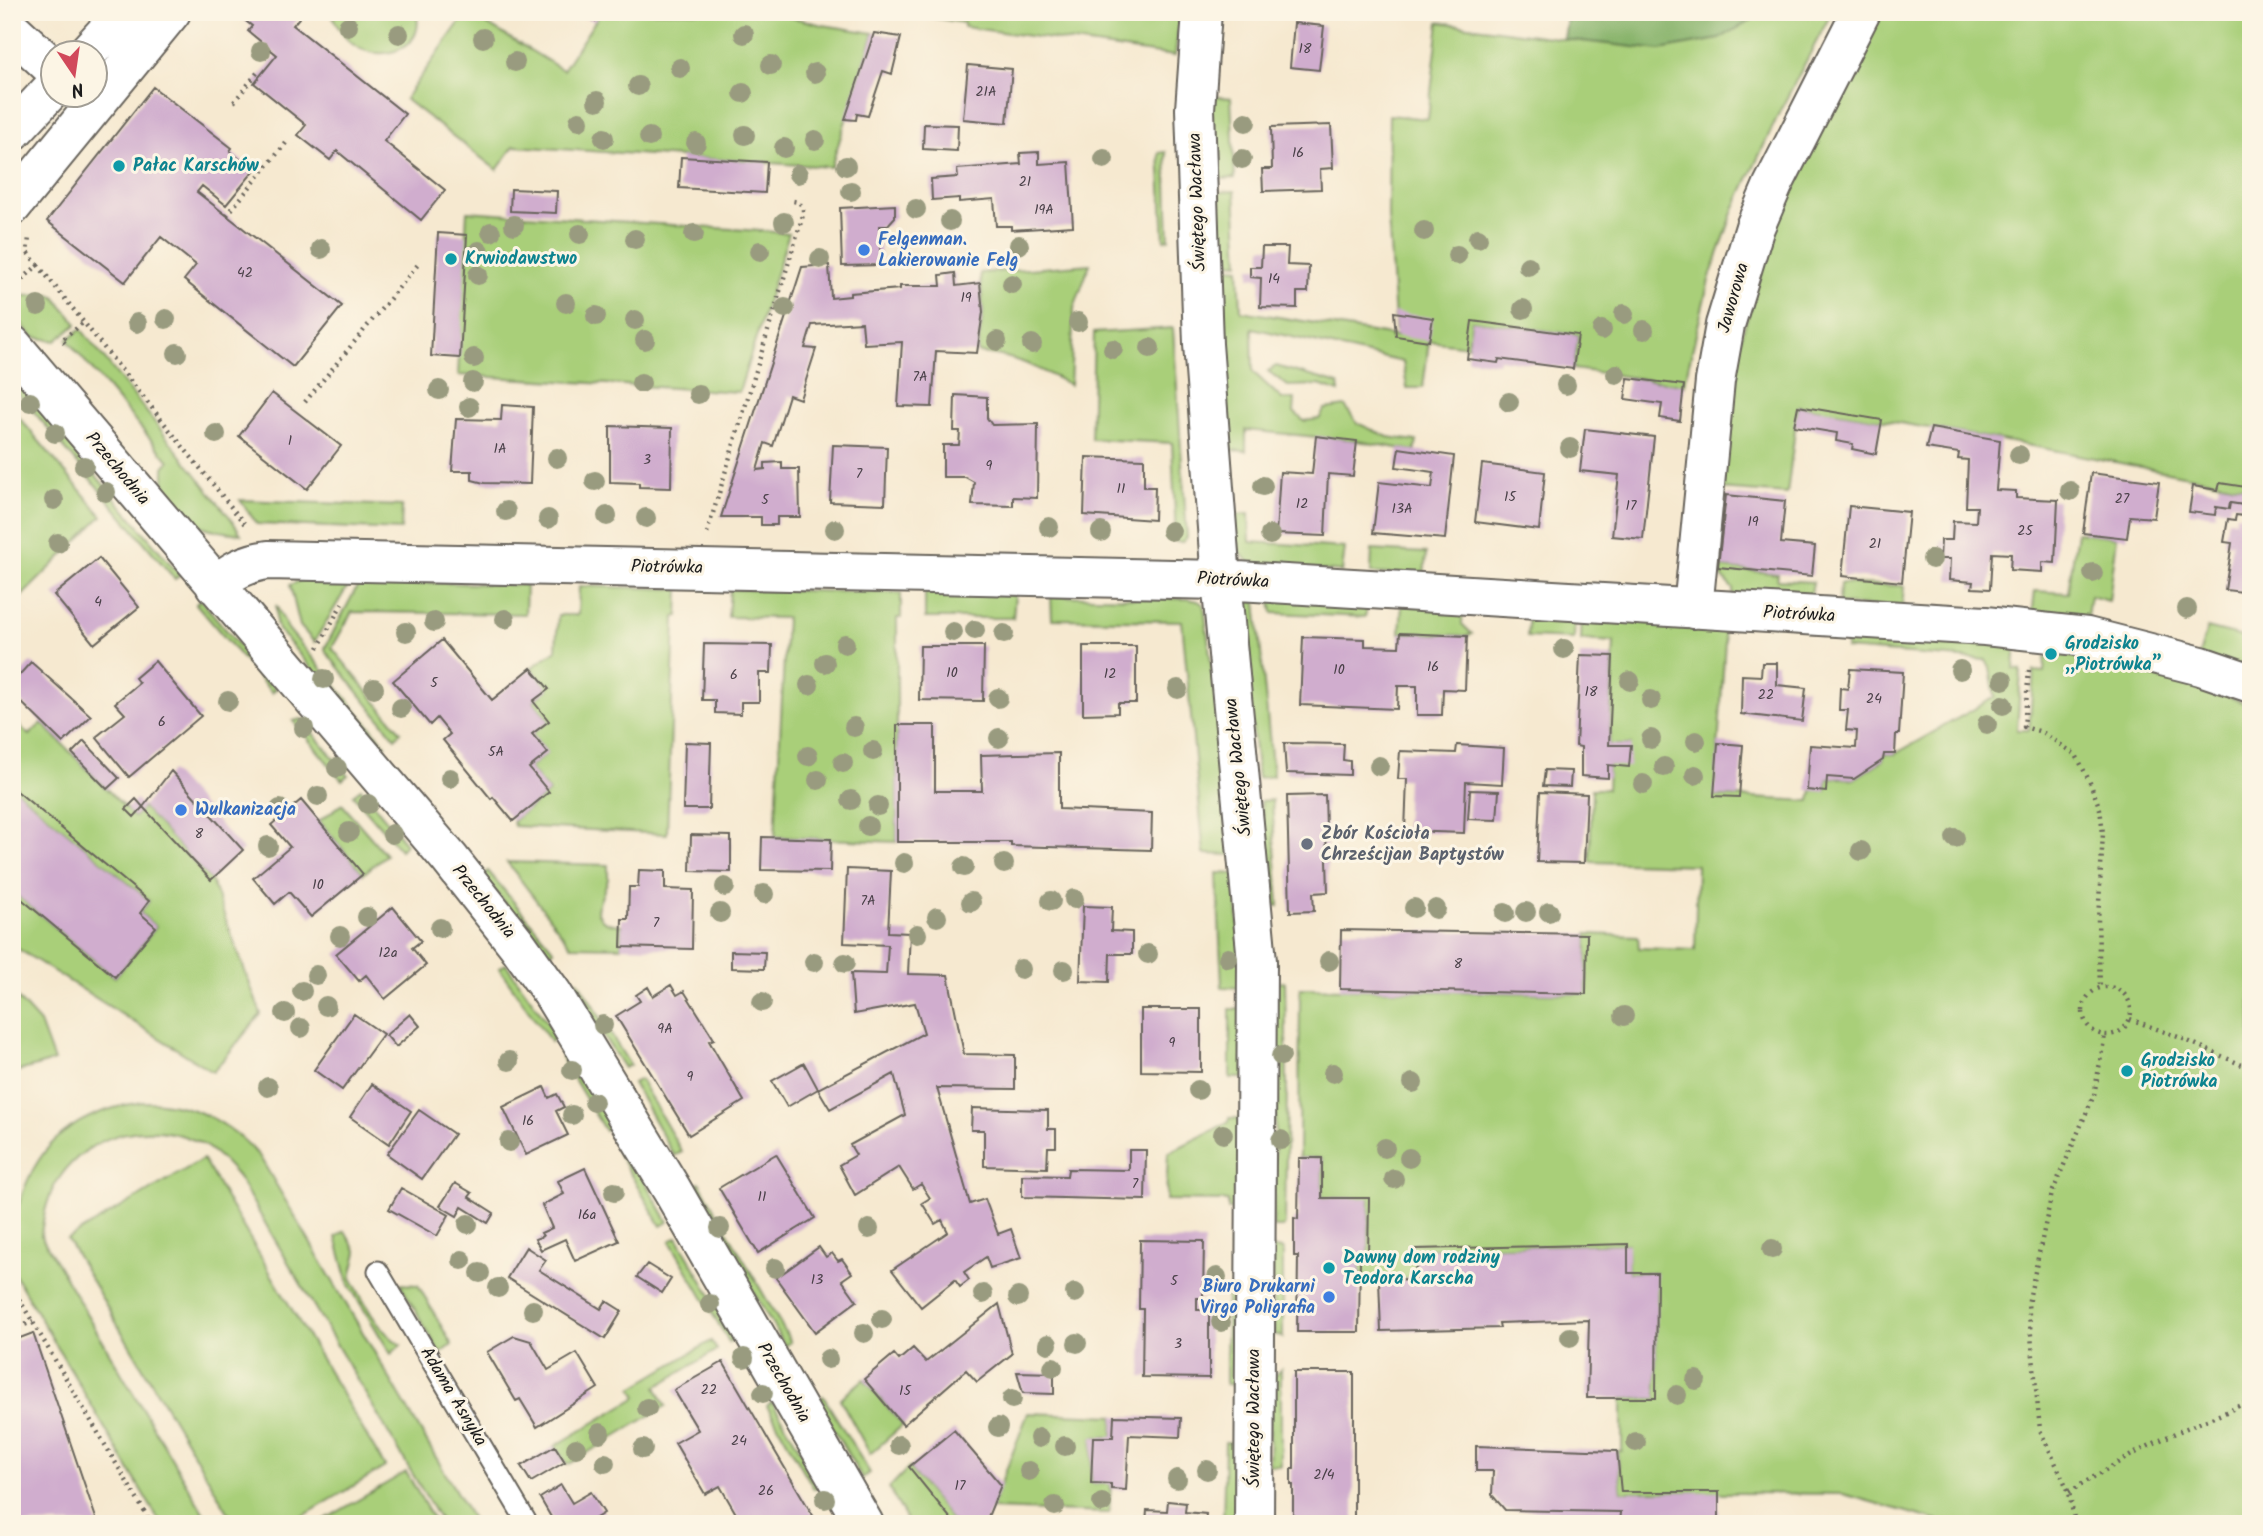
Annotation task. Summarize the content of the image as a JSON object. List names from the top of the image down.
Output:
{
  "streets": {
    "street": [
      "Świętego Wacława",
      "Jaworowa",
      "Przechodnia",
      "Piotrówka"
    ],
    "lane": ["Adama Asnyka"]
  },
  "crossings": [
    ["Świętego Wacława", "Piotrówka"],
    ["Jaworowa", "Piotrówka"],
    ["Przechodnia", "Piotrówka"]
  ],
  "places": [
    "Pałac Karschów",
    "Felgenman. Lakierowanie Felg",
    "Krwiodawstwo",
    "Grodzisko „Piotrówka”",
    "Wulkanizacja",
    "Zbór Kościoła Chrześcijan Baptystów",
    "Grodzisko Piotrówka",
    "Dawny dom rodziny Teodora Karscha",
    "Biuro Drukarni Virgo Poligrafia"
  ],
  "house_numbers": [
    "18",
    "21A",
    "16",
    "21",
    "19A",
    "42",
    "14",
    "19",
    "7A",
    "1",
    "1A",
    "3",
    "9",
    "7",
    "11",
    "15",
    "27",
    "5",
    "12",
    "17",
    "13A",
    "19",
    "25",
    "21",
    "4",
    "16",
    "10",
    "10",
    "12",
    "6",
    "5",
    "18",
    "22",
    "24",
    "6",
    "5A",
    "8",
    "10",
    "7A",
    "7",
    "12a",
    "8",
    "9A",
    "9",
    "9",
    "16",
    "7",
    "11",
    "16a",
    "13",
    "5",
    "3",
    "22",
    "15",
    "24",
    "2/4",
    "17",
    "26"
  ],
  "north": "bottom"
}
